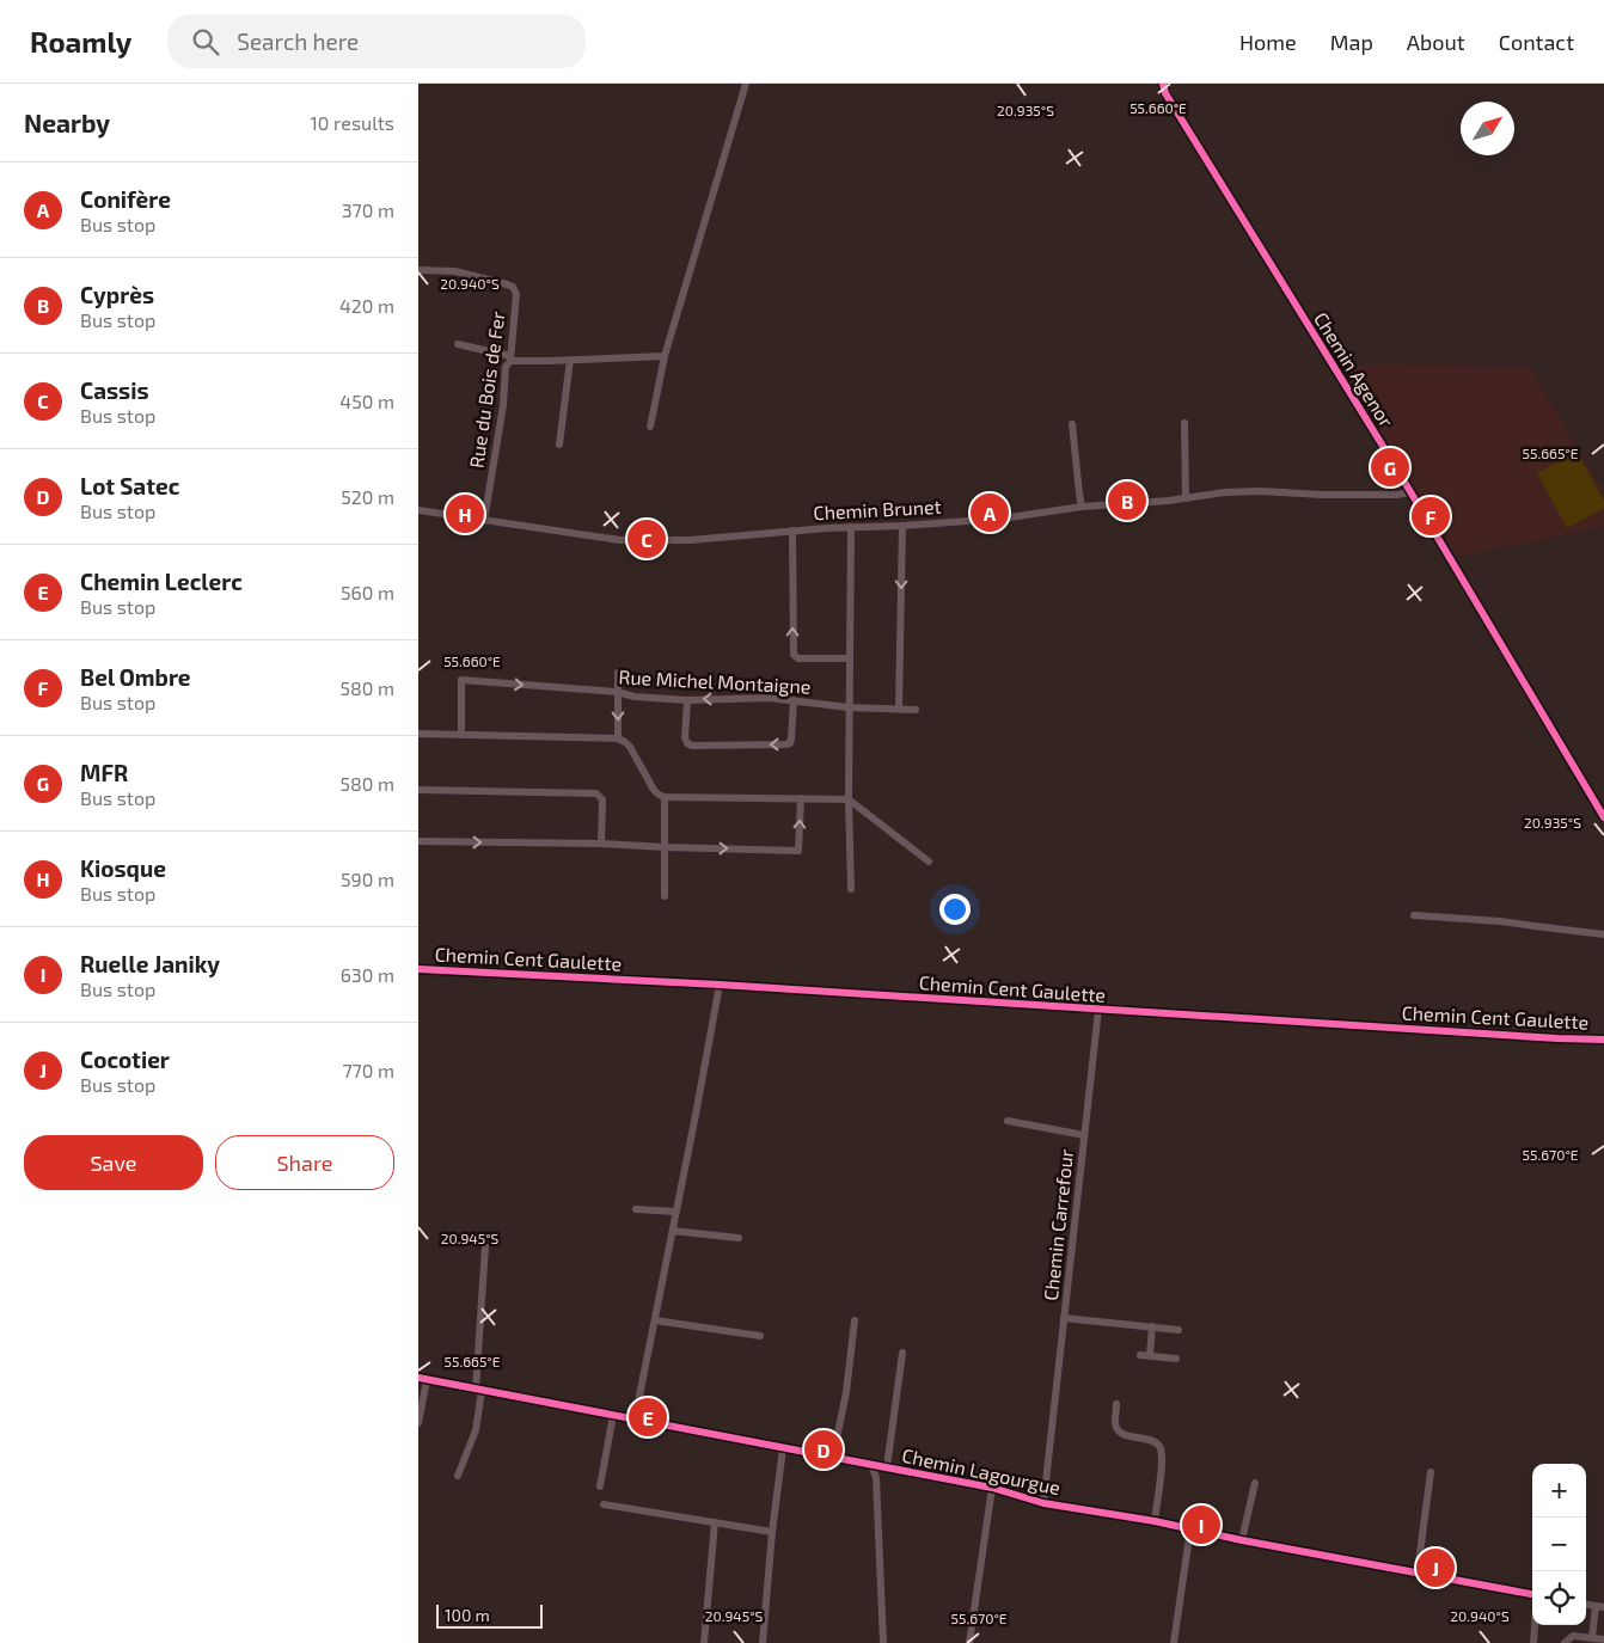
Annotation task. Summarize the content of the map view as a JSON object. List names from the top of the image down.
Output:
{
  "streets": {
    "main road": ["Chemin Agenor"],
    "street": [
      "Rue du Bois de Fer",
      "Chemin Brunet",
      "Rue Michel Montaigne",
      "Chemin Cent Gaulette",
      "Chemin Carrefour",
      "Chemin Lagourgue"
    ]
  },
  "crossings": [
    ["Chemin Agenor", "Chemin Brunet"],
    ["Rue du Bois de Fer", "Chemin Brunet"],
    ["Chemin Cent Gaulette", "Chemin Carrefour"],
    ["Chemin Carrefour", "Chemin Lagourgue"]
  ],
  "scale_bar": "100 m",
  "north": "top right",
  "page": {
    "header": "Roamly",
    "search": "Search here",
    "nav": [
      "Home",
      "Map",
      "About",
      "Contact"
    ],
    "heading": ["Nearby", "10 results"],
    "list": [
      {
        "mark": "A",
        "name": "Conifère",
        "note": "Bus stop",
        "value": "370 m"
      },
      {
        "mark": "B",
        "name": "Cyprès",
        "note": "Bus stop",
        "value": "420 m"
      },
      {
        "mark": "C",
        "name": "Cassis",
        "note": "Bus stop",
        "value": "450 m"
      },
      {
        "mark": "D",
        "name": "Lot Satec",
        "note": "Bus stop",
        "value": "520 m"
      },
      {
        "mark": "E",
        "name": "Chemin Leclerc",
        "note": "Bus stop",
        "value": "560 m"
      },
      {
        "mark": "F",
        "name": "Bel Ombre",
        "note": "Bus stop",
        "value": "580 m"
      },
      {
        "mark": "G",
        "name": "MFR",
        "note": "Bus stop",
        "value": "580 m"
      },
      {
        "mark": "H",
        "name": "Kiosque",
        "note": "Bus stop",
        "value": "590 m"
      },
      {
        "mark": "I",
        "name": "Ruelle Janiky",
        "note": "Bus stop",
        "value": "630 m"
      },
      {
        "mark": "J",
        "name": "Cocotier",
        "note": "Bus stop",
        "value": "770 m"
      }
    ],
    "pins": [
      "G",
      "B",
      "A",
      "H",
      "F",
      "C",
      "E",
      "D",
      "I",
      "J"
    ],
    "buttons": ["Save", "Share"],
    "map_buttons": ["+", "−"],
    "scale": "100 m"
  },
  "coordinates": [
    "55.660°E",
    "20.935°S",
    "20.940°S",
    "55.665°E",
    "55.670°E",
    "20.945°S"
  ]
}
